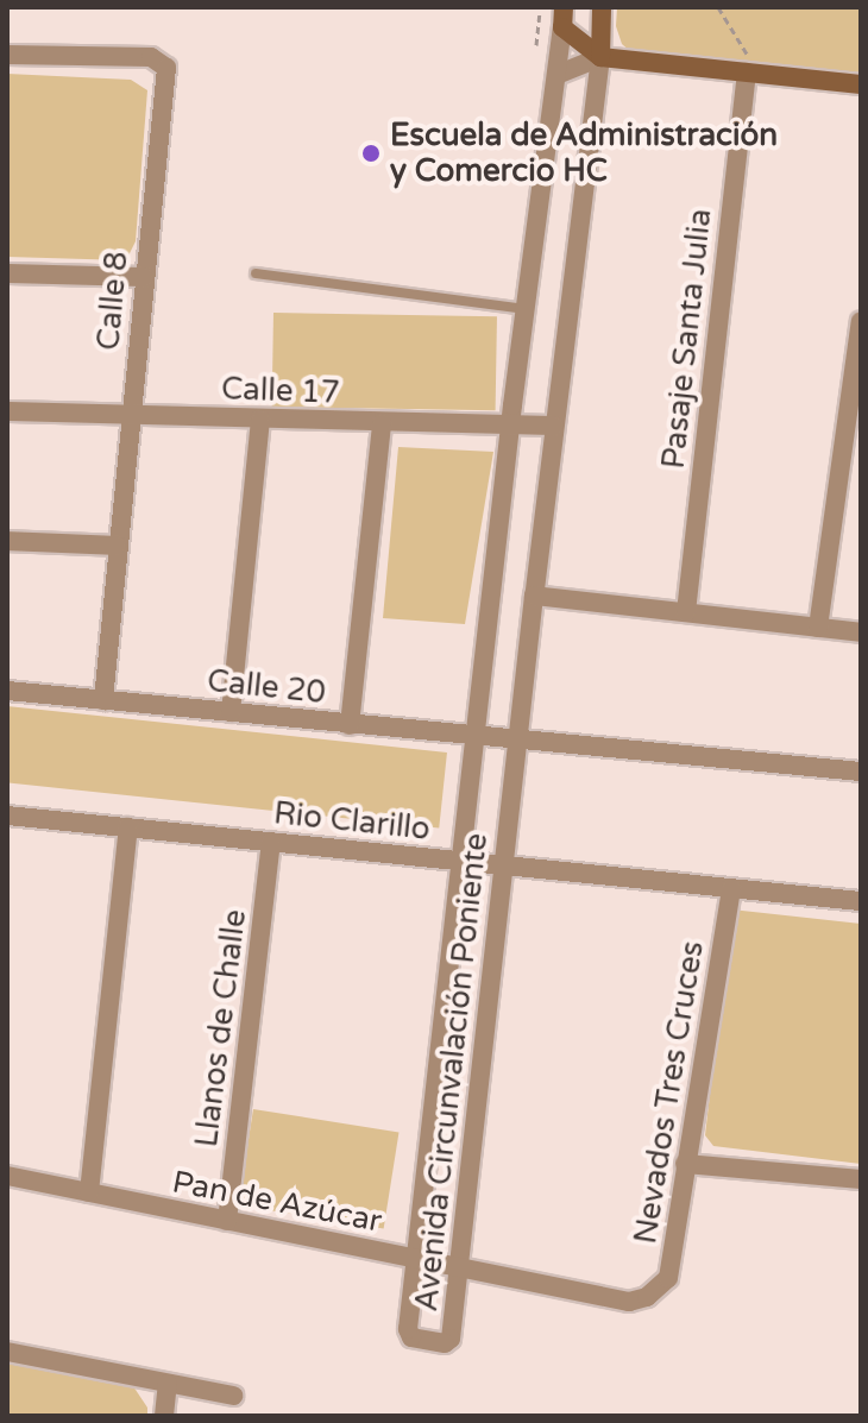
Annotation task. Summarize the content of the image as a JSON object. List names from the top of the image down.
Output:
{
  "streets": {
    "street": [
      "Calle 8",
      "Pasaje Santa Julia",
      "Calle 17",
      "Calle 20",
      "Rio Clarillo",
      "Llanos de Challe",
      "Avenida Circunvalación Poniente",
      "Nevados Tres Cruces",
      "Pan de Azúcar"
    ]
  },
  "crossings": [
    ["Calle 8", "Calle 17"],
    ["Calle 8", "Calle 20"],
    ["Calle 17", "Avenida Circunvalación Poniente"],
    ["Calle 20", "Avenida Circunvalación Poniente"],
    ["Rio Clarillo", "Llanos de Challe"],
    ["Rio Clarillo", "Avenida Circunvalación Poniente"],
    ["Rio Clarillo", "Nevados Tres Cruces"],
    ["Llanos de Challe", "Pan de Azúcar"],
    ["Avenida Circunvalación Poniente", "Pan de Azúcar"],
    ["Nevados Tres Cruces", "Pan de Azúcar"]
  ],
  "places": ["Escuela de Administración y Comercio HC"]
}
